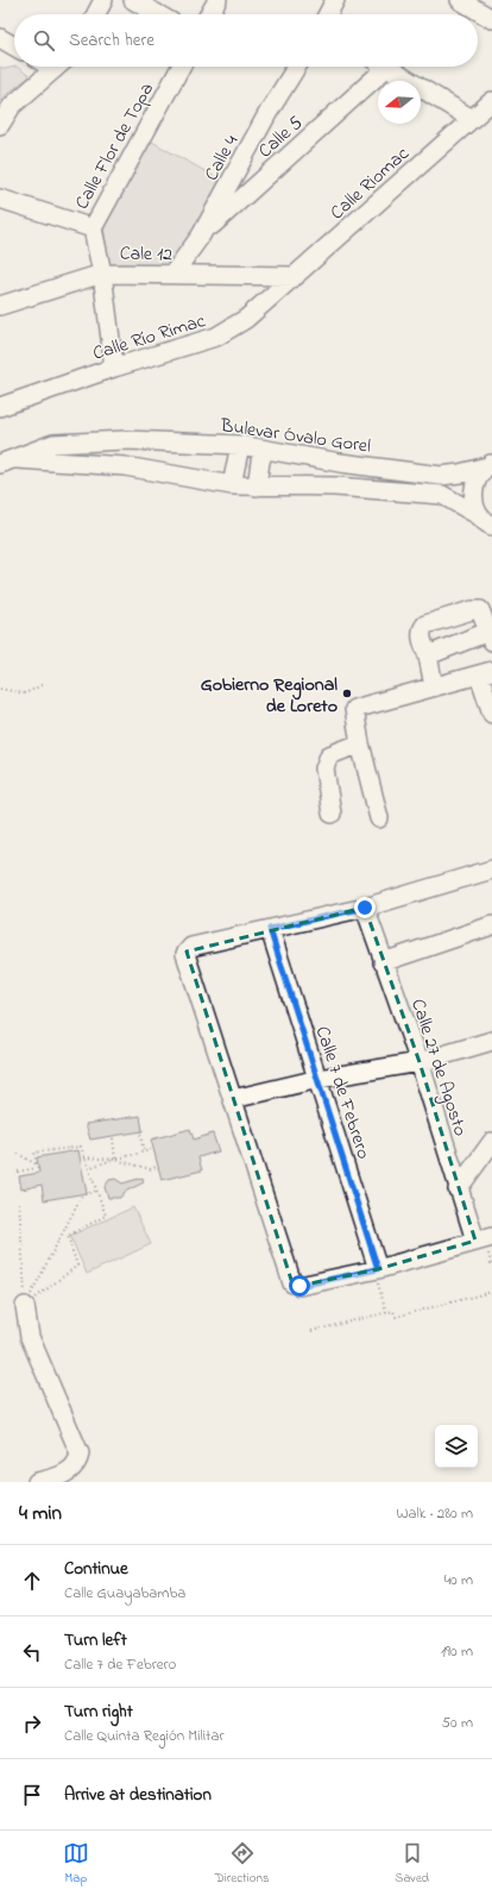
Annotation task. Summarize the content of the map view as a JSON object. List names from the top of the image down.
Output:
{
  "streets": {
    "street": [
      "Calle 5",
      "Calle Flor de Topa",
      "Calle 4",
      "Calle Riomac",
      "Cale 12",
      "Calle Río Rimac",
      "Bulevar Óvalo Gorel",
      "Calle 27 de Agosto",
      "Calle 7 de Febrero"
    ]
  },
  "crossings": [
    ["Calle 5", "Calle 4"],
    ["Calle Flor de Topa", "Cale 12"],
    ["Calle Flor de Topa", "Calle Río Rimac"],
    ["Calle 4", "Cale 12"],
    ["Calle Riomac", "Cale 12"],
    ["Calle Riomac", "Calle Río Rimac"],
    ["Cale 12", "Calle Río Rimac"]
  ],
  "places": ["Gobierno Regional de Loreto"],
  "north": "left",
  "page": {
    "search": "Search here",
    "heading": ["4 min", "Walk · 280 m"],
    "list": [
      ["Continue", "Calle Guayabamba", "40 m"],
      ["Turn left", "Calle 7 de Febrero", "190 m"],
      ["Turn right", "Calle Quinta Región Militar", "50 m"],
      "Arrive at destination"
    ],
    "nav": ["Map", "Directions", "Saved"]
  }
}
